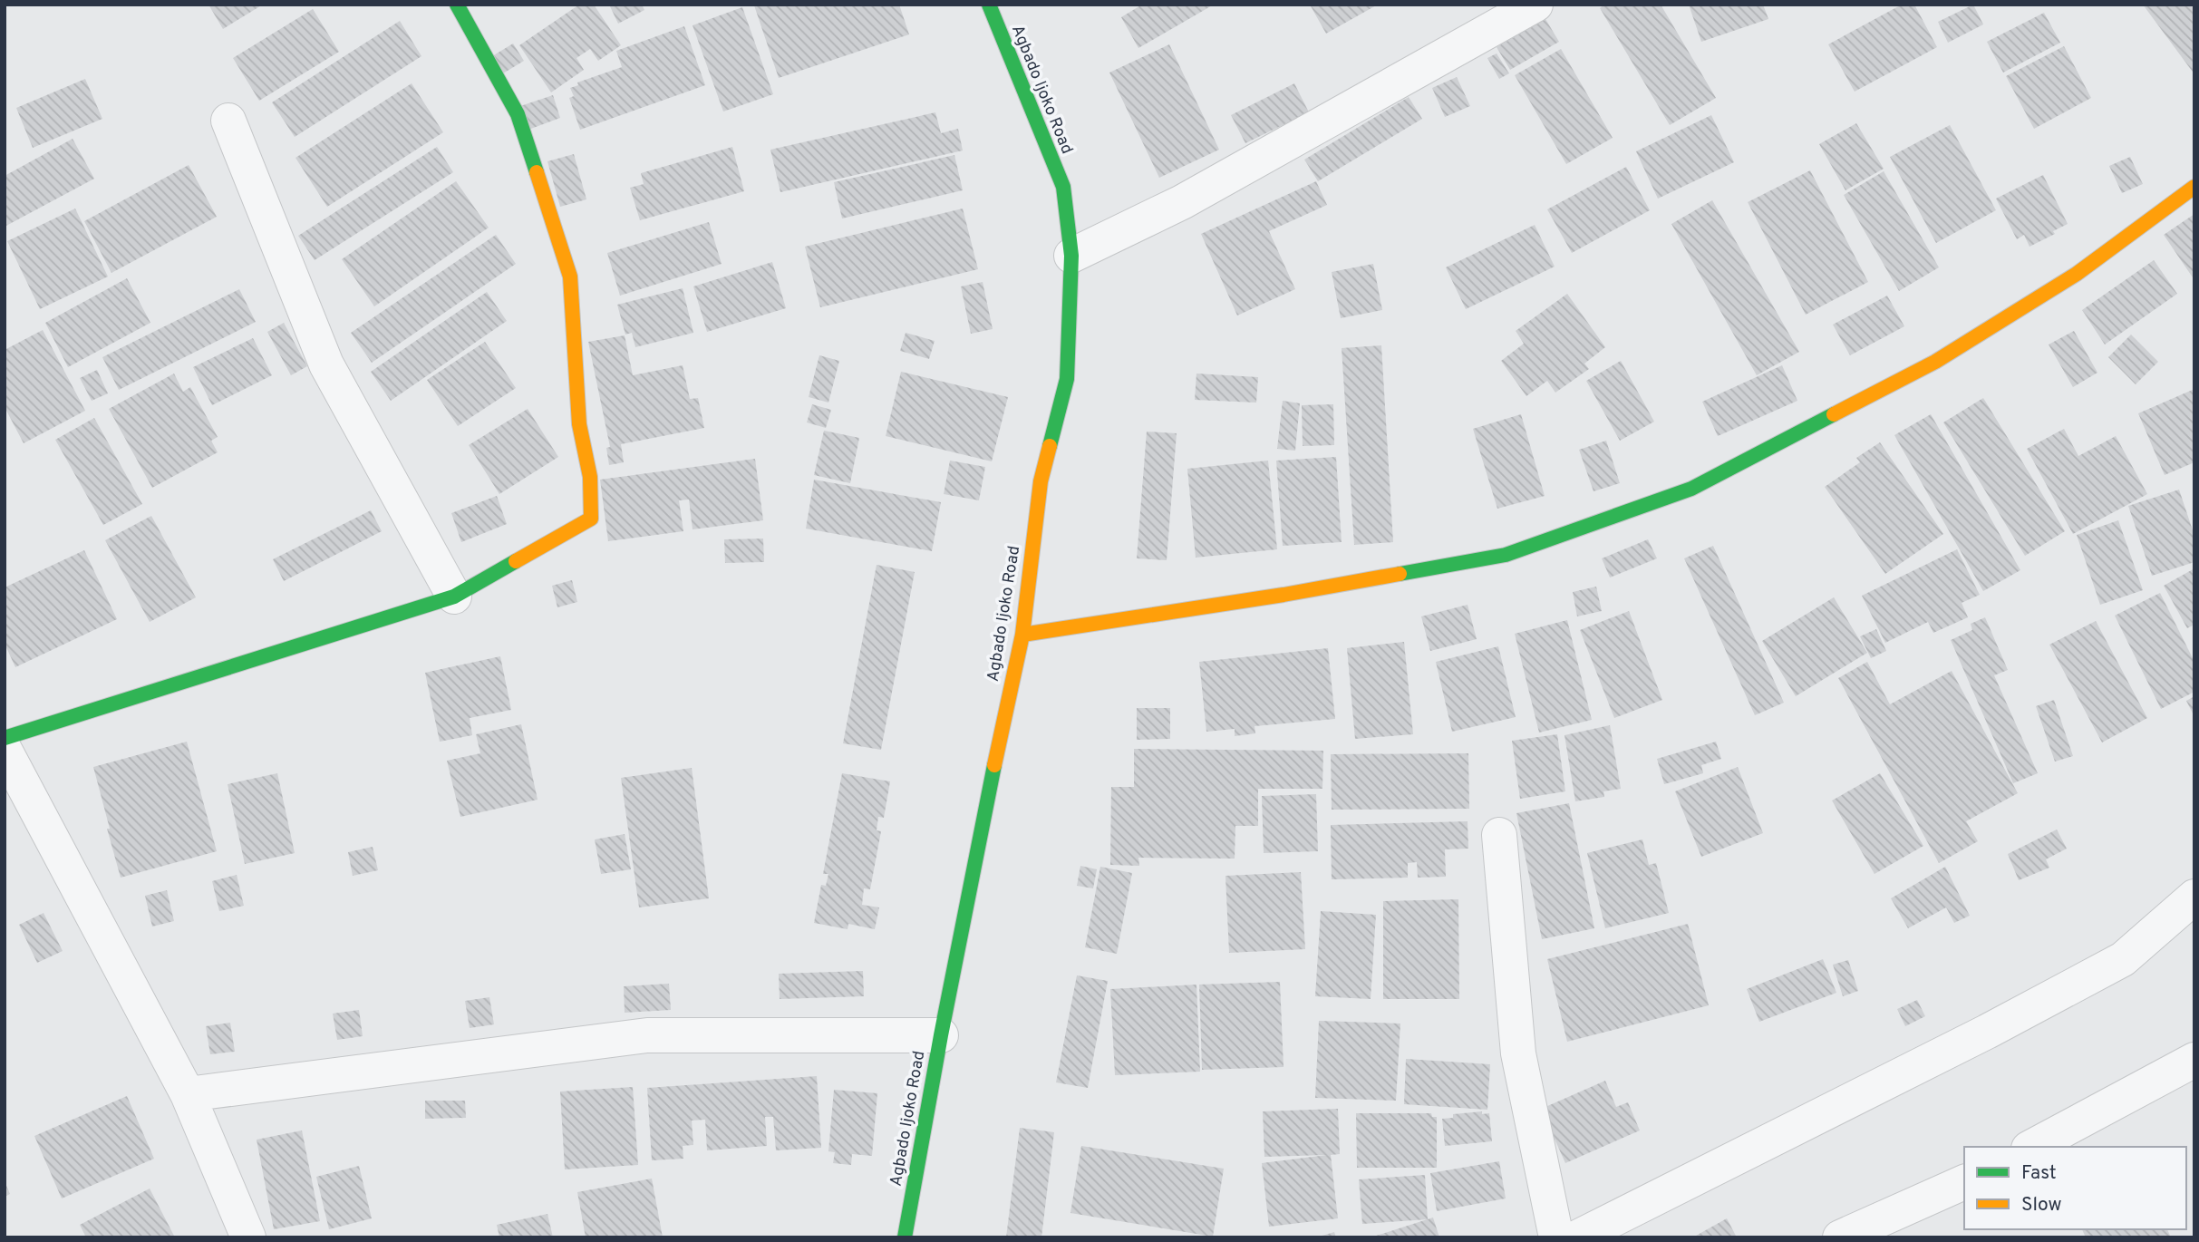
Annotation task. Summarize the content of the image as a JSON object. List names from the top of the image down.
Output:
{
  "streets": {
    "street": ["Agbado Ijoko Road"]
  },
  "legend": ["Fast", "Slow"]
}
